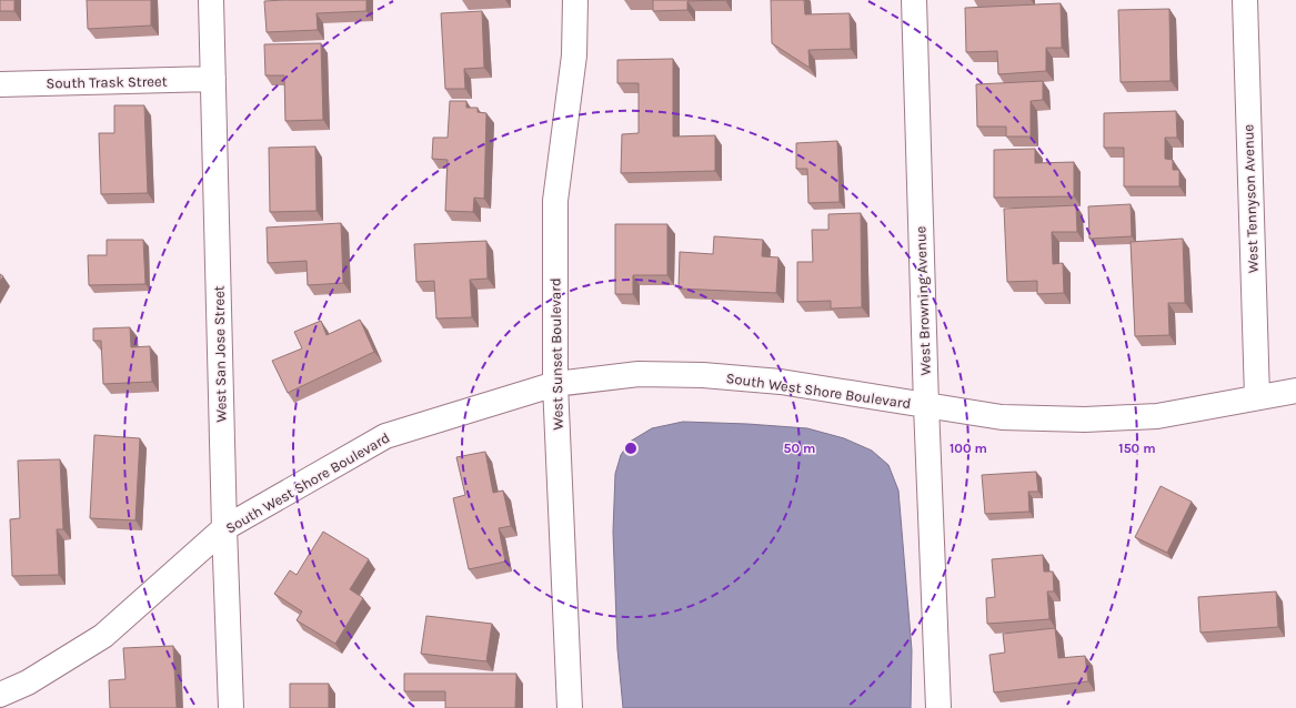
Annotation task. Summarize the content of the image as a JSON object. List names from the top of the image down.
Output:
{
  "streets": {
    "street": [
      "South Trask Street",
      "West Tennyson Avenue",
      "West Browning Avenue",
      "West San Jose Street",
      "West Sunset Boulevard",
      "South West Shore Boulevard"
    ]
  },
  "crossings": [
    ["South Trask Street", "West San Jose Street"],
    ["West Tennyson Avenue", "South West Shore Boulevard"],
    ["West Browning Avenue", "South West Shore Boulevard"],
    ["West San Jose Street", "South West Shore Boulevard"],
    ["West Sunset Boulevard", "South West Shore Boulevard"]
  ],
  "rings": ["50 m", "100 m", "150 m"]
}
